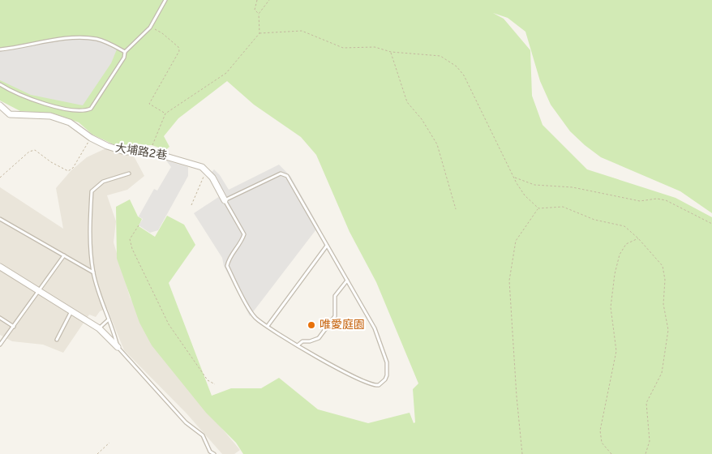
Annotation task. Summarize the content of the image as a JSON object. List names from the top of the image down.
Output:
{
  "streets": {
    "street": ["大埔路2巷"]
  },
  "places": ["唯愛庭園"]
}
